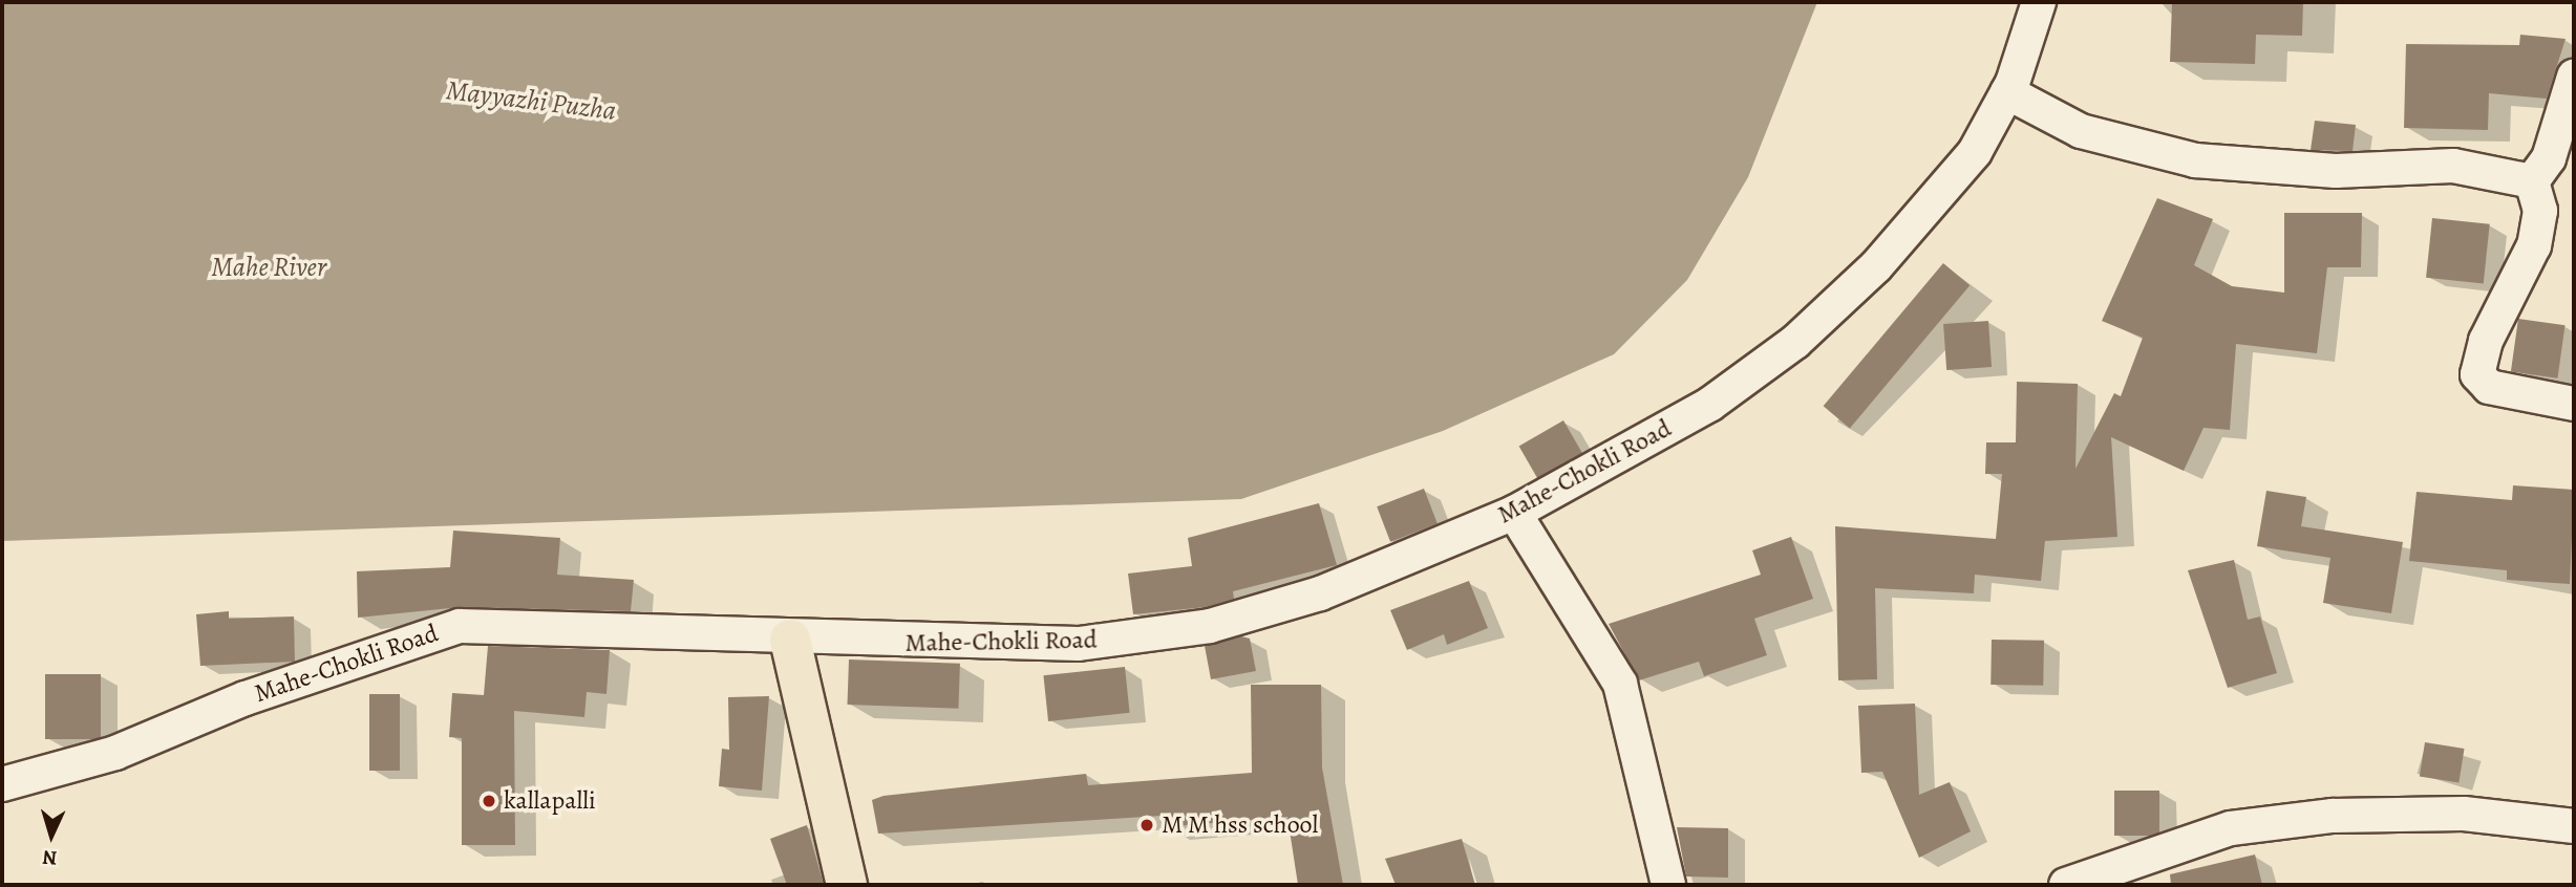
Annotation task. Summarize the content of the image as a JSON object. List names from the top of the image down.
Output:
{
  "streets": {
    "street": ["Mahe-Chokli Road"]
  },
  "water": ["Mayyazhi Puzha", "Mahe River"],
  "places": ["kallapalli", "M M hss school"],
  "north": "bottom"
}
